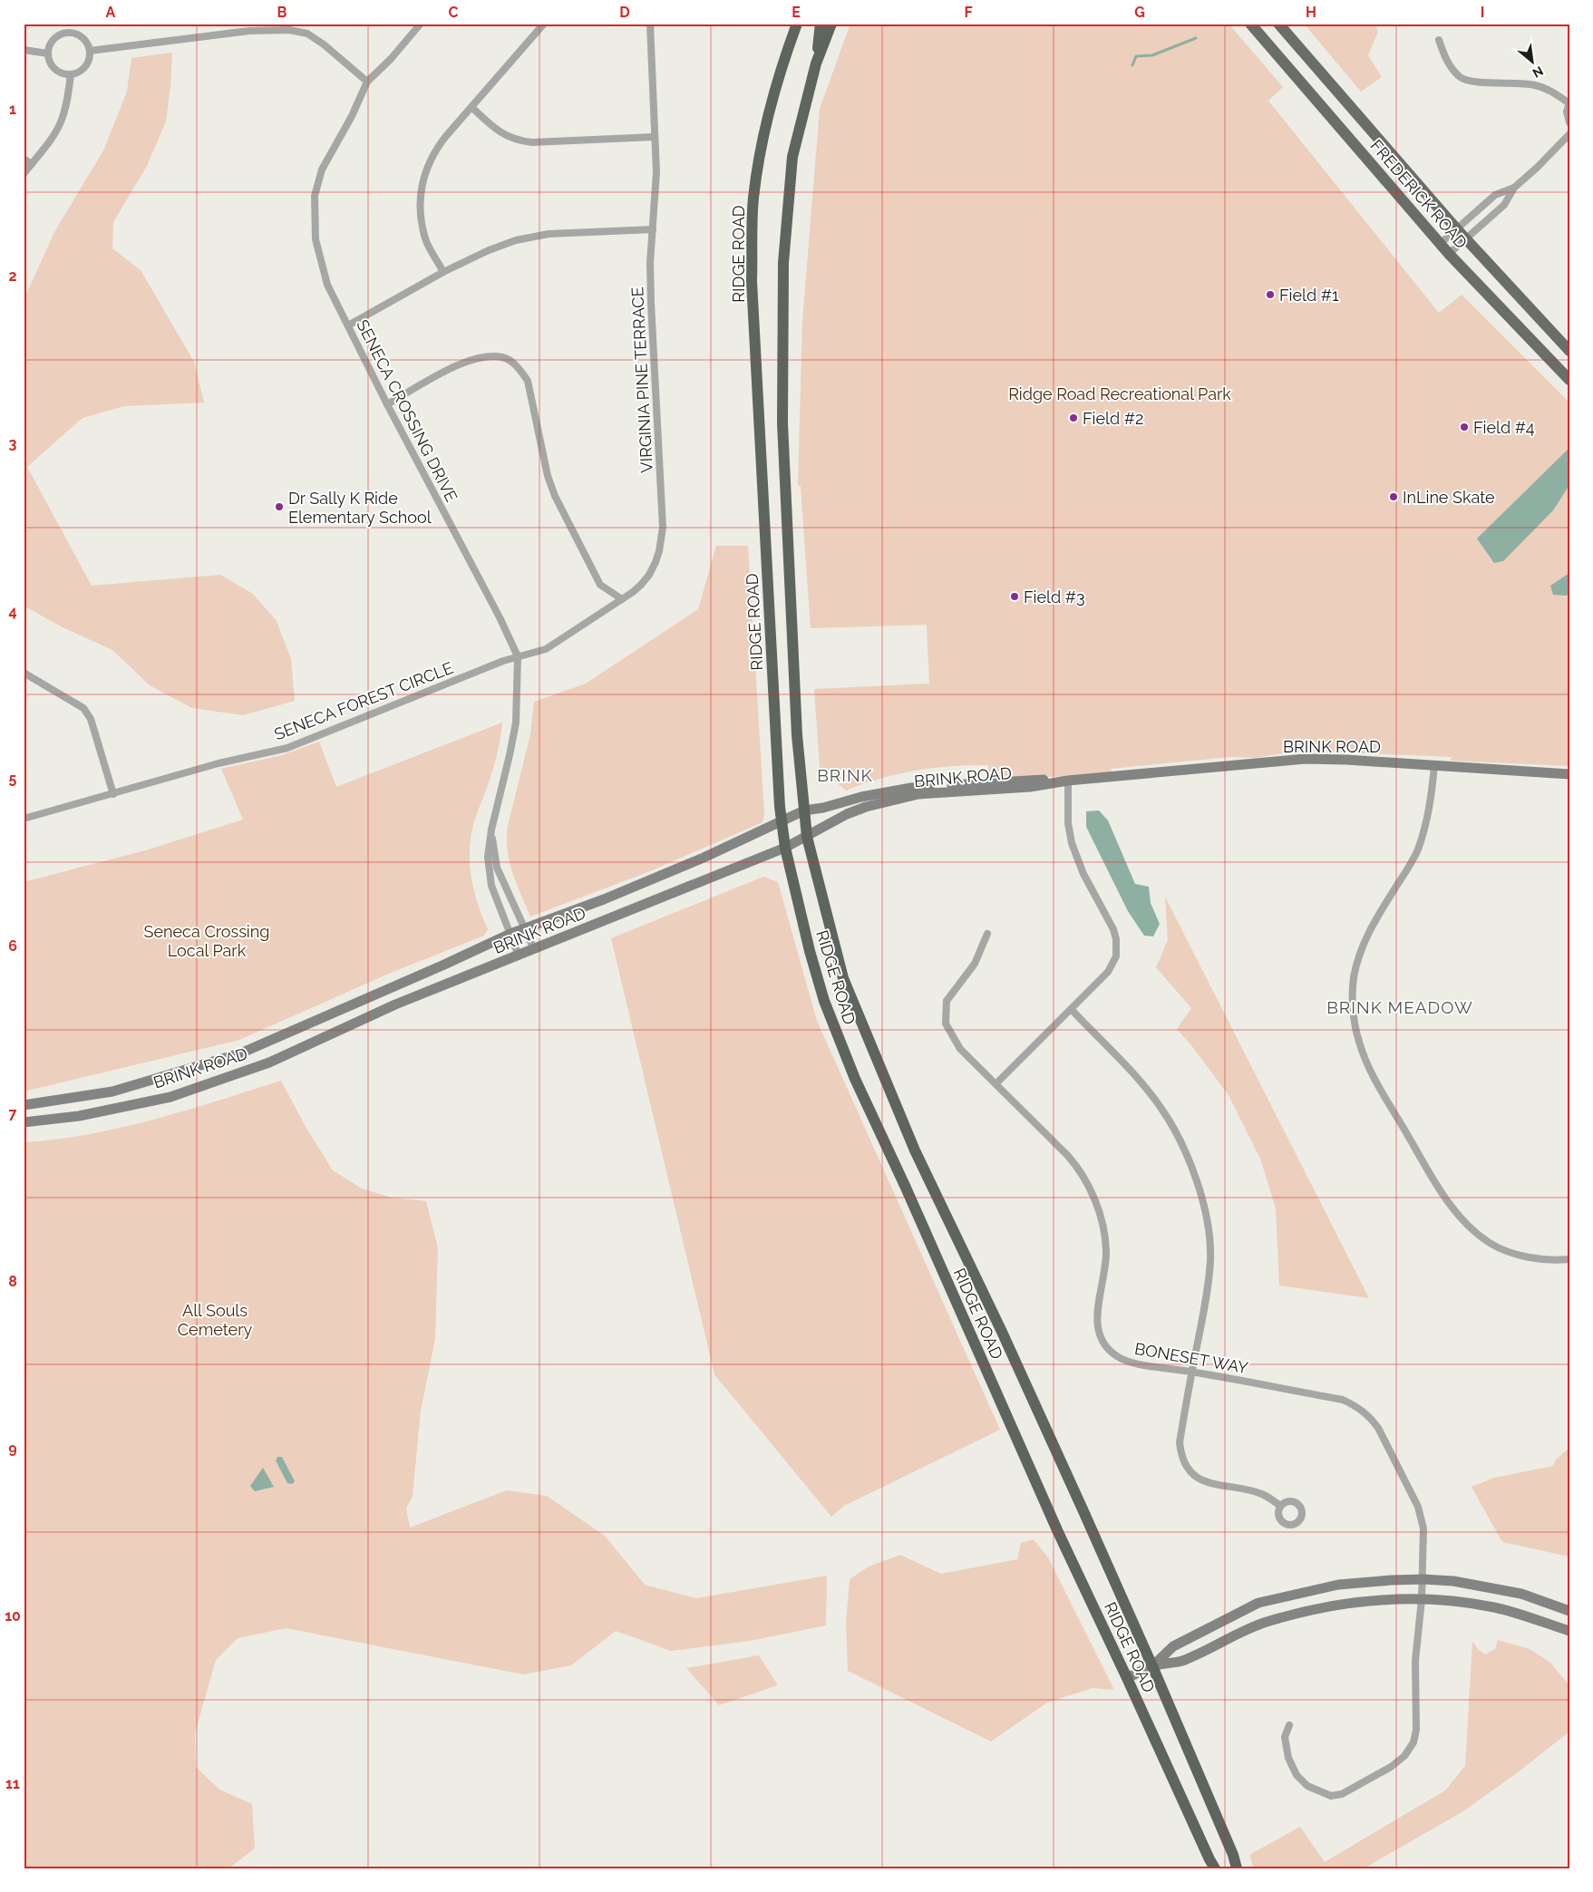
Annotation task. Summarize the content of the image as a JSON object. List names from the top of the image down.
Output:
{
  "streets": {
    "highway": ["RIDGE ROAD"],
    "main road": ["FREDERICK ROAD", "BRINK ROAD"],
    "street": [
      "VIRGINIA PINE TERRACE",
      "SENECA CROSSING DRIVE",
      "SENECA FOREST CIRCLE",
      "BONESET WAY"
    ]
  },
  "crossings": [
    ["RIDGE ROAD", "BRINK ROAD"],
    ["VIRGINIA PINE TERRACE", "SENECA CROSSING DRIVE"],
    ["VIRGINIA PINE TERRACE", "SENECA FOREST CIRCLE"],
    ["SENECA CROSSING DRIVE", "SENECA FOREST CIRCLE"],
    ["SENECA CROSSING DRIVE", "BRINK ROAD"]
  ],
  "districts": ["BRINK", "BRINK MEADOW"],
  "parks": ["Ridge Road Recreational Park", "Seneca Crossing Local Park", "All Souls Cemetery"],
  "places": [
    "Field #1",
    "Field #2",
    "Field #4",
    "InLine Skate",
    "Dr Sally K Ride Elementary School",
    "Field #3"
  ],
  "north": "bottom right",
  "grid": {
    "columns": [
      "A",
      "B",
      "C",
      "D",
      "E",
      "F",
      "G",
      "H",
      "I"
    ],
    "rows": [
      "1",
      "2",
      "3",
      "4",
      "5",
      "6",
      "7",
      "8",
      "9",
      "10",
      "11"
    ]
  }
}
